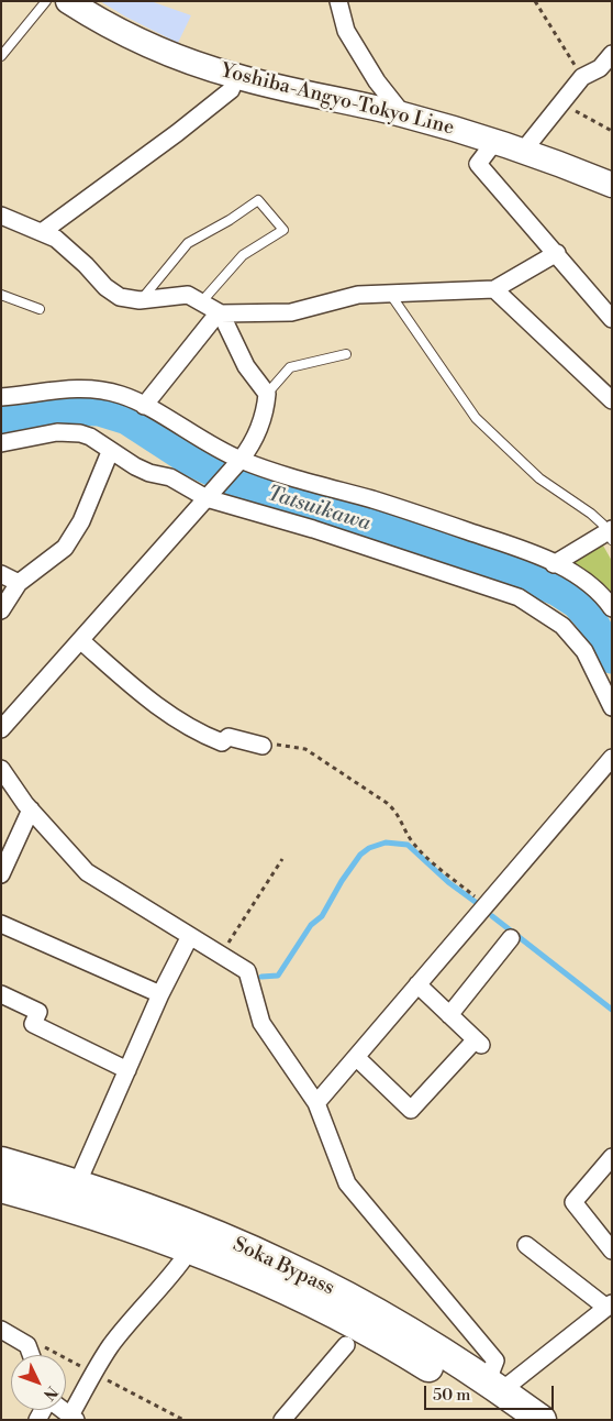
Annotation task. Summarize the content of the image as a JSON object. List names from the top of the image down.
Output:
{
  "streets": {
    "highway": ["Soka Bypass"],
    "main road": ["Yoshiba-Angyo-Tokyo Line"]
  },
  "water": ["Tatsuikawa"],
  "scale_bar": "50 m",
  "north": "bottom right"
}
